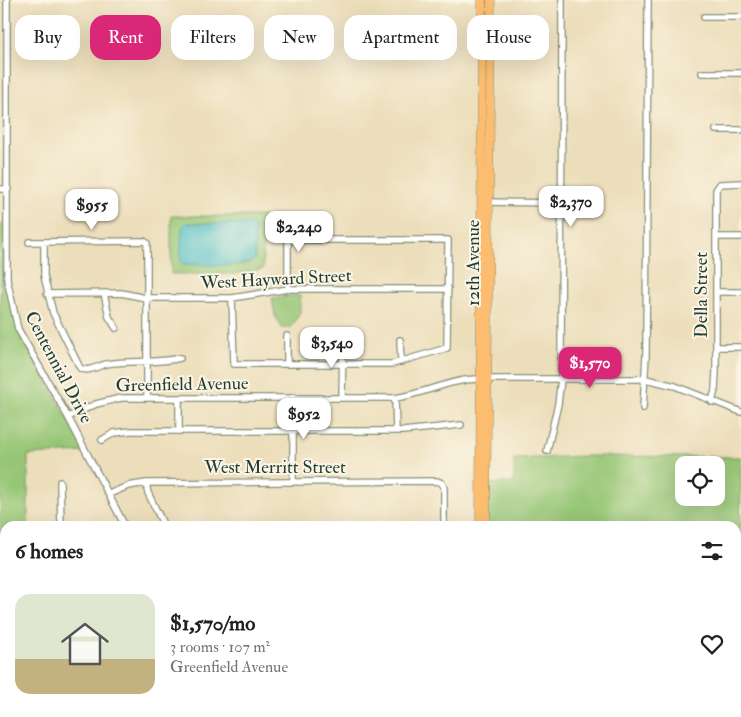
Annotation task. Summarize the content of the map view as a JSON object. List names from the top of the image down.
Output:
{
  "streets": {
    "main road": ["12th Avenue"],
    "street": [
      "West Hayward Street",
      "Della Street",
      "Centennial Drive",
      "Greenfield Avenue",
      "West Merritt Street"
    ]
  },
  "crossings": [
    ["12th Avenue", "Greenfield Avenue"],
    ["Della Street", "Greenfield Avenue"],
    ["Centennial Drive", "Greenfield Avenue"],
    ["Centennial Drive", "West Merritt Street"]
  ],
  "page": {
    "chip": [
      "Buy",
      "Rent",
      "Filters",
      "New",
      "Apartment",
      "House"
    ],
    "price": [
      "$2,370",
      "$955",
      "$2,240",
      "$3,540",
      "$1,570",
      "$952"
    ],
    "heading": "6 homes",
    "list": [
      {
        "name": "$1,570/mo",
        "note": "3 rooms · 107 m² · Greenfield Avenue"
      }
    ]
  }
}
